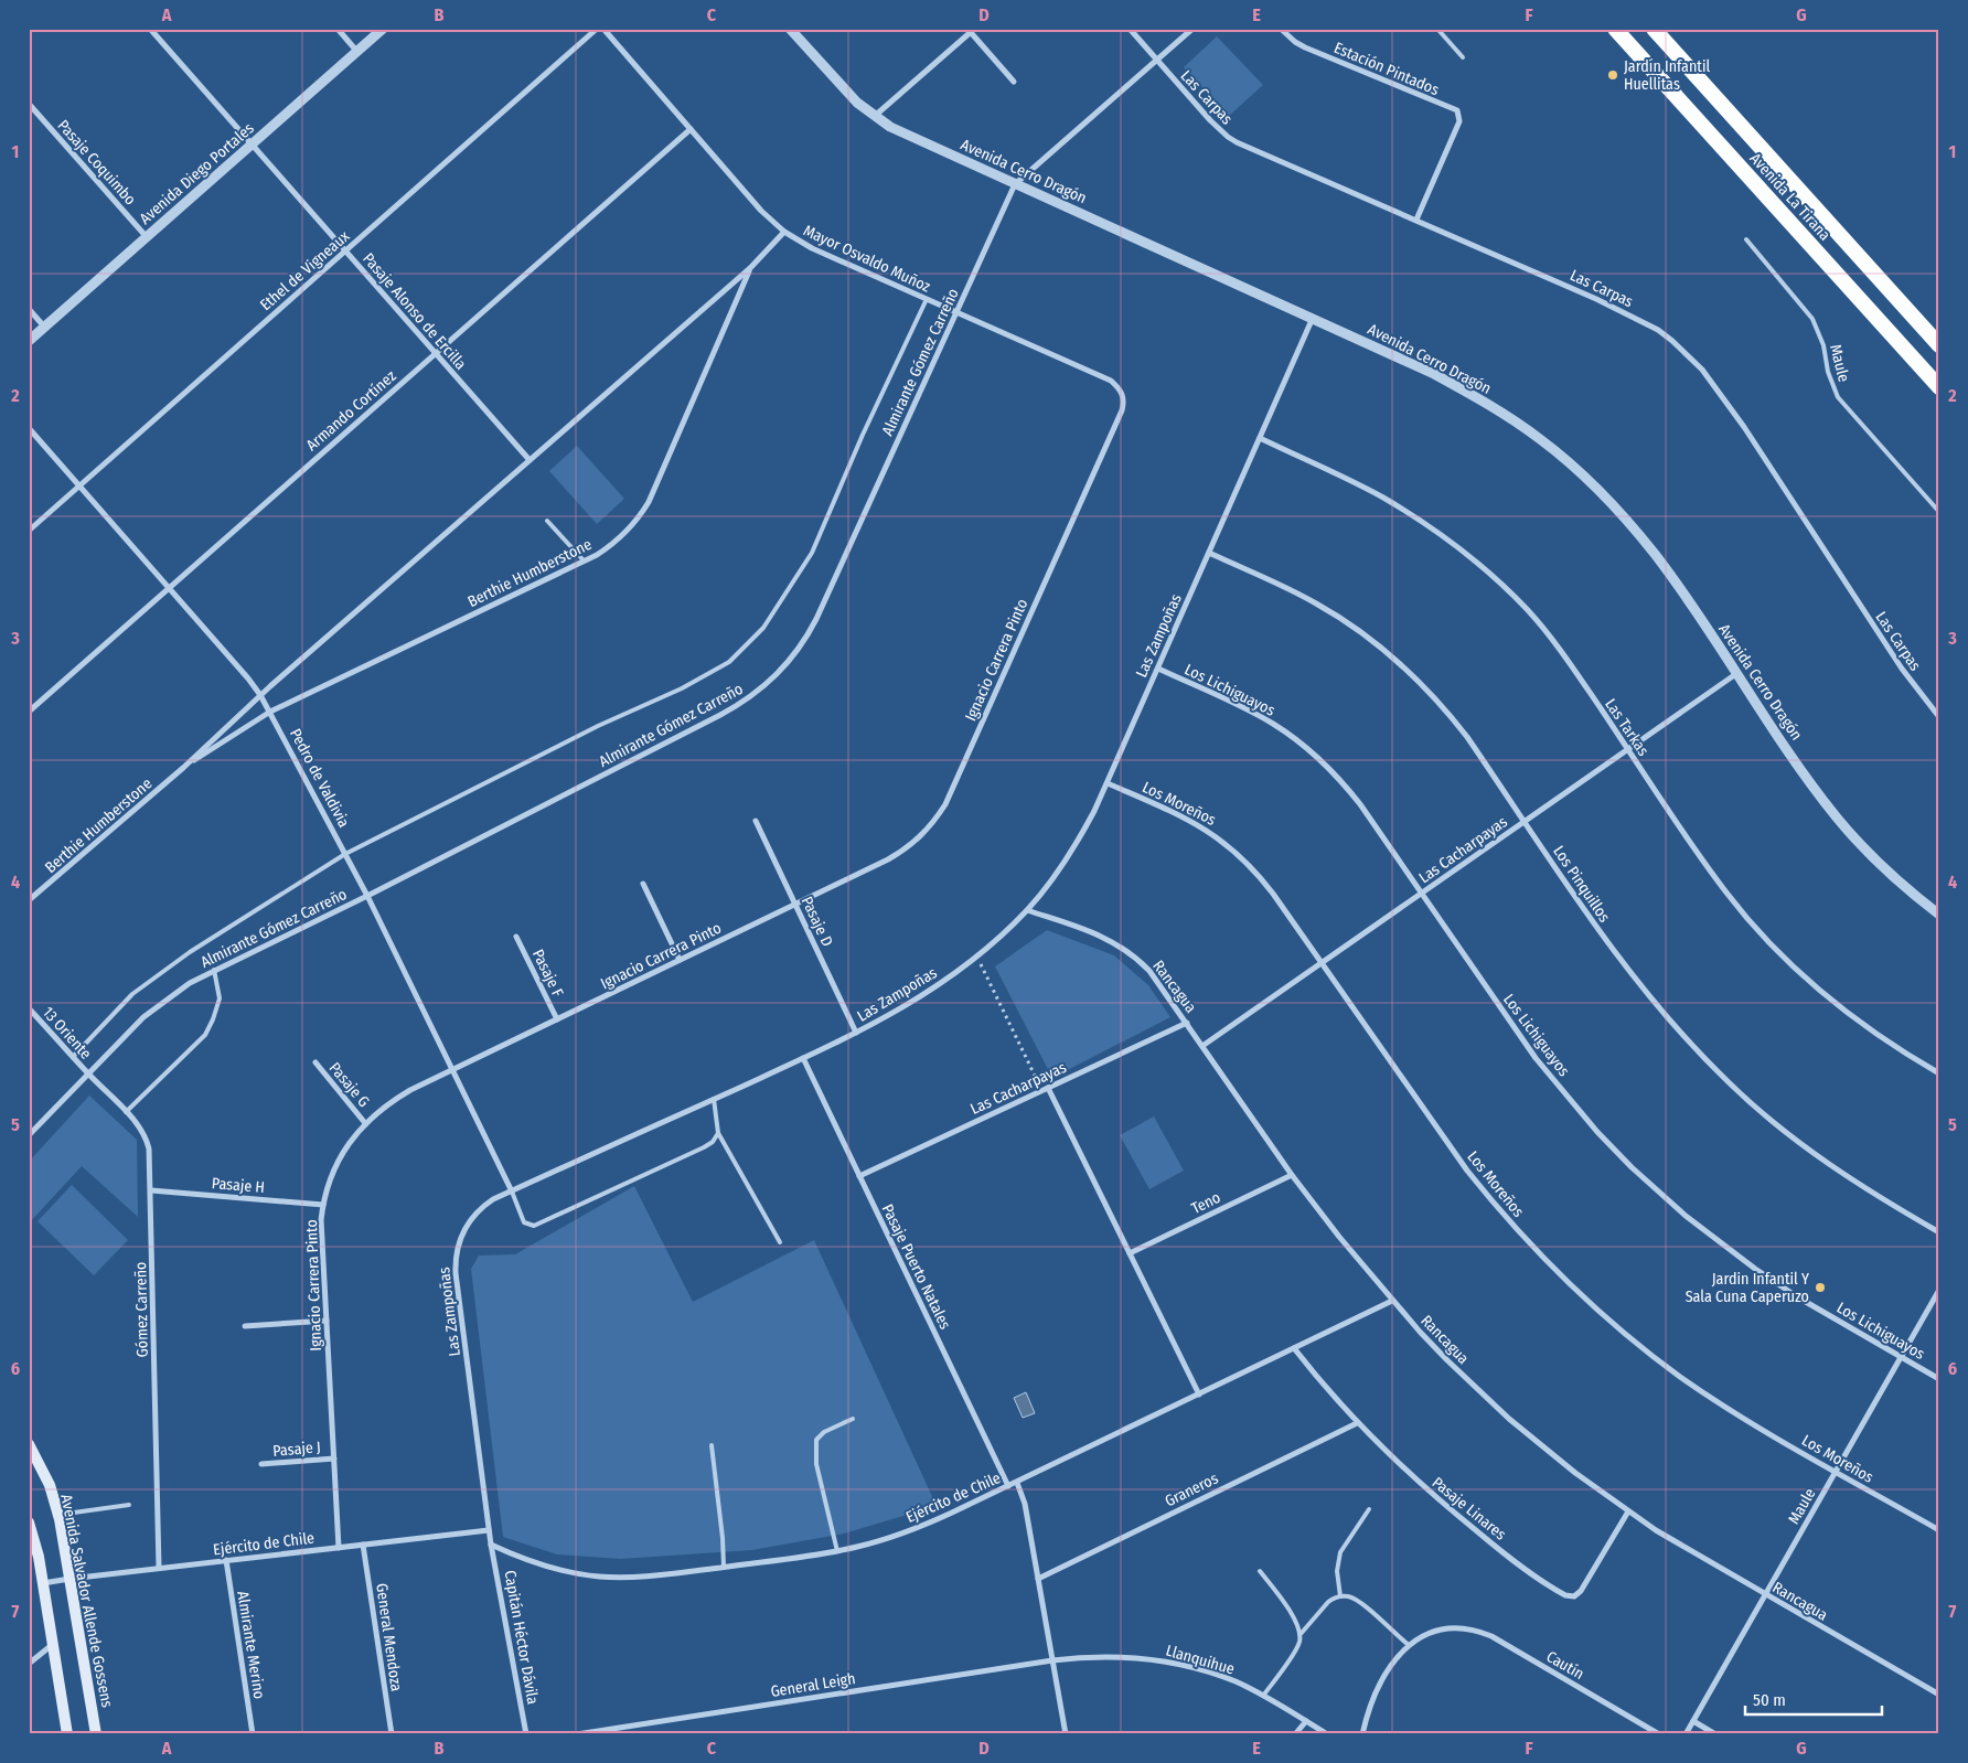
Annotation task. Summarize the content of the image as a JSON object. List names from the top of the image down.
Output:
{
  "streets": {
    "highway": ["Avenida La Tirana"],
    "main road": ["Avenida Salvador Allende Gossens"],
    "street": [
      "Estación Pintados",
      "Las Carpas",
      "Pasaje Coquimbo",
      "Avenida Cerro Dragón",
      "Avenida Diego Portales",
      "Mayor Osvaldo Muñoz",
      "Ethel de Vigneaux",
      "Pasaje Alonso de Ercilla",
      "Almirante Gómez Carreño",
      "Maule",
      "Armando Cortínez",
      "Berthie Humberstone",
      "Las Zampoñas",
      "Ignacio Carrera Pinto",
      "Los Lichiguayos",
      "Las Tarkas",
      "Pedro de Valdivia",
      "Los Moreños",
      "Las Cacharpayas",
      "Los Pinquillos",
      "Pasaje D",
      "Pasaje F",
      "Rancagua",
      "13 Oriente",
      "Pasaje G",
      "Pasaje H",
      "Teno",
      "Pasaje Puerto Natales",
      "Gómez Carreño",
      "Pasaje J",
      "Graneros",
      "Ejército de Chile",
      "Pasaje Linares",
      "General Mendoza",
      "Capitán Héctor Dávila",
      "Almirante Merino",
      "Llanquihue",
      "Cautín",
      "General Leigh"
    ]
  },
  "crossings": [
    ["Estación Pintados", "Las Carpas"],
    ["Las Carpas", "Almirante Gómez Carreño"],
    ["Pasaje Coquimbo", "Avenida Diego Portales"],
    ["Avenida Cerro Dragón", "Almirante Gómez Carreño"],
    ["Avenida Cerro Dragón", "Las Zampoñas"],
    ["Avenida Cerro Dragón", "Las Cacharpayas"],
    ["Avenida Diego Portales", "Pasaje Alonso de Ercilla"],
    ["Mayor Osvaldo Muñoz", "Almirante Gómez Carreño"],
    ["Mayor Osvaldo Muñoz", "Armando Cortínez"],
    ["Mayor Osvaldo Muñoz", "Berthie Humberstone"],
    ["Mayor Osvaldo Muñoz", "Ignacio Carrera Pinto"],
    ["Ethel de Vigneaux", "Pasaje Alonso de Ercilla"],
    ["Ethel de Vigneaux", "Pedro de Valdivia"],
    ["Pasaje Alonso de Ercilla", "Armando Cortínez"],
    ["Pasaje Alonso de Ercilla", "Berthie Humberstone"],
    ["Almirante Gómez Carreño", "Pedro de Valdivia"],
    ["Almirante Gómez Carreño", "13 Oriente"],
    ["Almirante Gómez Carreño", "Gómez Carreño"],
    ["Maule", "Los Lichiguayos"],
    ["Maule", "Los Moreños"],
    ["Maule", "Rancagua"],
    ["Armando Cortínez", "Pedro de Valdivia"],
    ["Berthie Humberstone", "Pedro de Valdivia"],
    ["Las Zampoñas", "Los Lichiguayos"],
    ["Las Zampoñas", "Las Tarkas"],
    ["Las Zampoñas", "Pedro de Valdivia"],
    ["Las Zampoñas", "Los Moreños"],
    ["Las Zampoñas", "Los Pinquillos"],
    ["Las Zampoñas", "Pasaje D"],
    ["Las Zampoñas", "Rancagua"],
    ["Las Zampoñas", "Pasaje Puerto Natales"],
    ["Las Zampoñas", "Ejército de Chile"],
    ["Las Zampoñas", "Capitán Héctor Dávila"],
    ["Ignacio Carrera Pinto", "Pedro de Valdivia"],
    ["Ignacio Carrera Pinto", "Pasaje D"],
    ["Ignacio Carrera Pinto", "Pasaje F"],
    ["Ignacio Carrera Pinto", "Pasaje G"],
    ["Ignacio Carrera Pinto", "Pasaje H"],
    ["Ignacio Carrera Pinto", "Pasaje J"],
    ["Ignacio Carrera Pinto", "Ejército de Chile"],
    ["Los Lichiguayos", "Las Cacharpayas"],
    ["Las Tarkas", "Las Cacharpayas"],
    ["Los Moreños", "Las Cacharpayas"],
    ["Las Cacharpayas", "Los Pinquillos"],
    ["Las Cacharpayas", "Rancagua"],
    ["Las Cacharpayas", "Pasaje Puerto Natales"],
    ["Rancagua", "Teno"],
    ["Rancagua", "Ejército de Chile"],
    ["Rancagua", "Pasaje Linares"],
    ["13 Oriente", "Gómez Carreño"],
    ["Pasaje H", "Gómez Carreño"],
    ["Pasaje Puerto Natales", "Ejército de Chile"],
    ["Gómez Carreño", "Ejército de Chile"],
    ["Graneros", "Pasaje Linares"],
    ["Ejército de Chile", "Pasaje Linares"],
    ["Ejército de Chile", "Avenida Salvador Allende Gossens"],
    ["Ejército de Chile", "General Mendoza"],
    ["Ejército de Chile", "Capitán Héctor Dávila"],
    ["Ejército de Chile", "Almirante Merino"],
    ["Llanquihue", "General Leigh"]
  ],
  "places": ["Jardín Infantil Huellitas", "Jardin Infantil Y Sala Cuna Caperuzo"],
  "scale_bar": "50 m",
  "grid": {
    "columns": [
      "A",
      "B",
      "C",
      "D",
      "E",
      "F",
      "G"
    ],
    "rows": [
      "1",
      "2",
      "3",
      "4",
      "5",
      "6",
      "7"
    ]
  }
}
